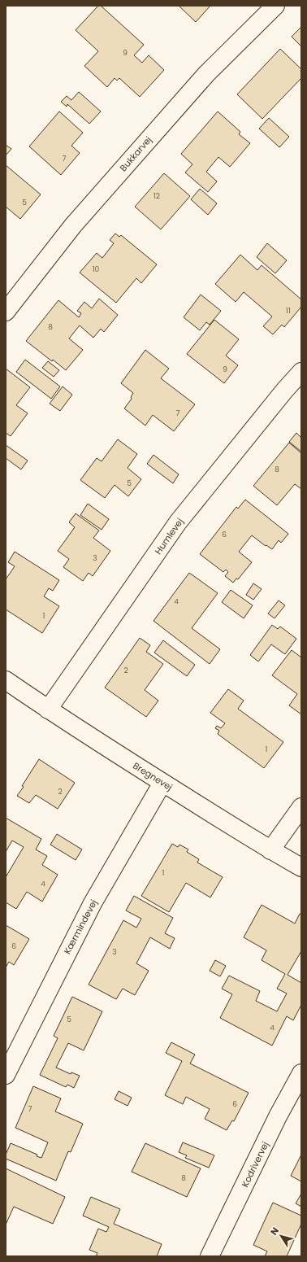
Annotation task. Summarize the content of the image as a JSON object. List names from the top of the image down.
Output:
{
  "streets": {
    "street": [
      "Bukkarvej",
      "Humlevej",
      "Bregnevej",
      "Kærmindevej",
      "Kodrivervej"
    ]
  },
  "crossings": [
    ["Humlevej", "Bregnevej"],
    ["Bregnevej", "Kærmindevej"]
  ],
  "house_numbers": [
    "9",
    "7",
    "12",
    "5",
    "10",
    "11",
    "8",
    "9",
    "7",
    "8",
    "5",
    "6",
    "3",
    "4",
    "1",
    "2",
    "1",
    "2",
    "1",
    "4",
    "6",
    "3",
    "5",
    "4",
    "6",
    "7",
    "8"
  ],
  "north": "top left"
}
